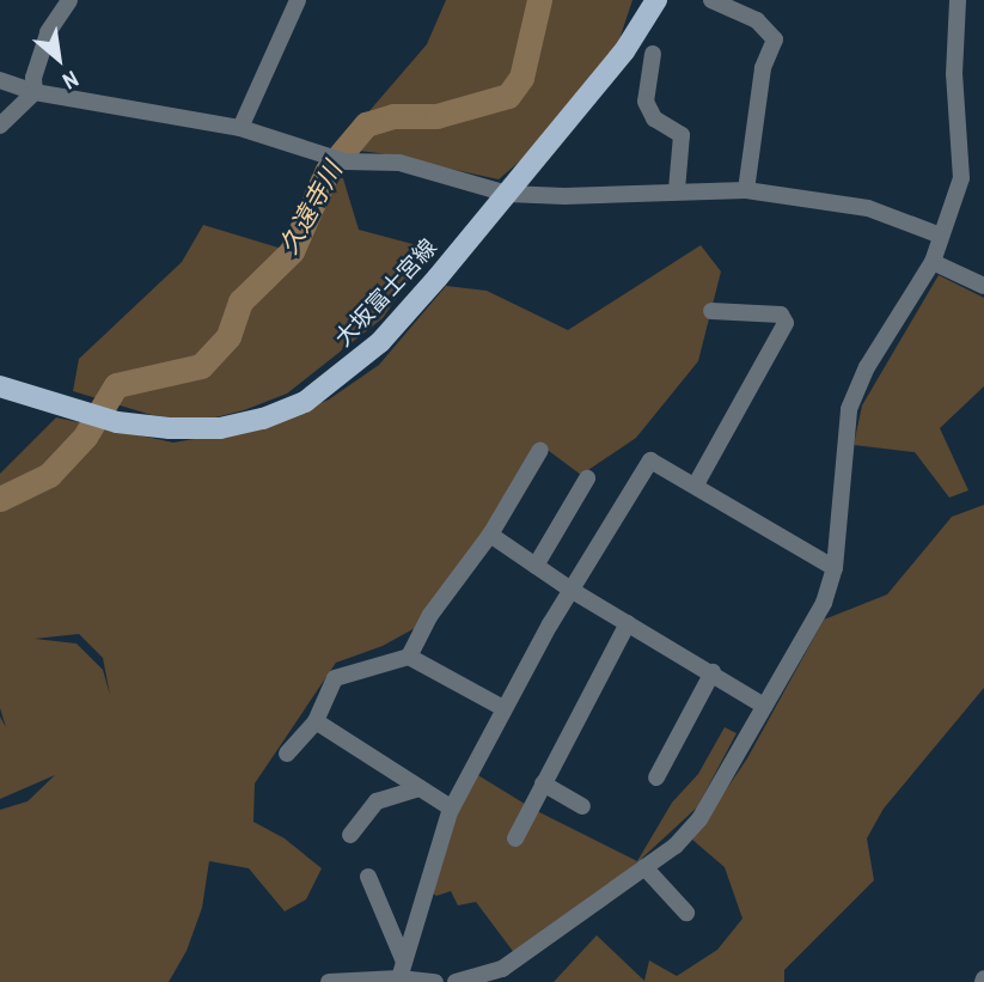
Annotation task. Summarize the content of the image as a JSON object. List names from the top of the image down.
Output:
{
  "streets": {
    "main road": ["大坂富士宮線"]
  },
  "water": ["久遠寺川"],
  "north": "bottom right"
}
